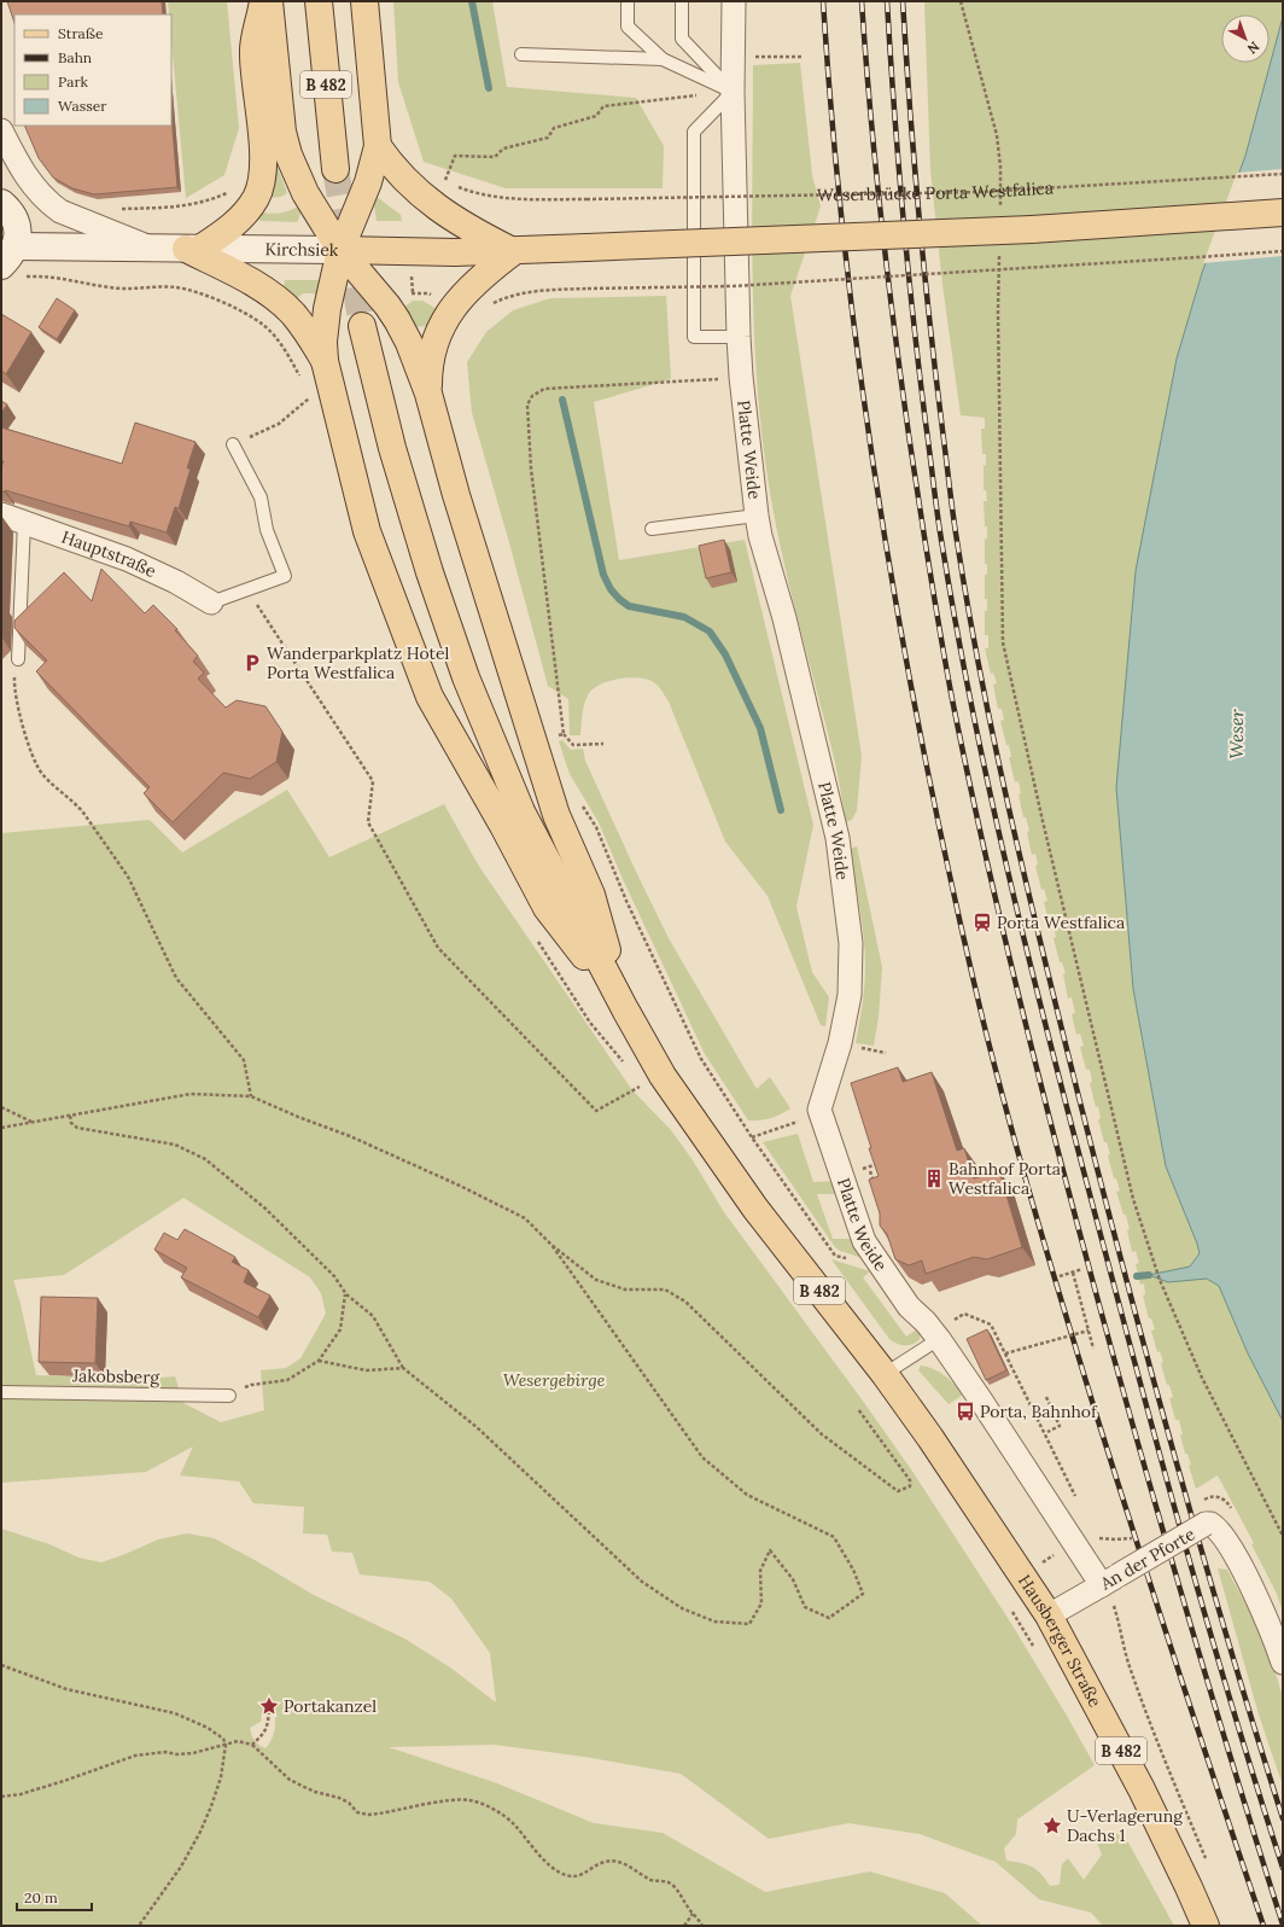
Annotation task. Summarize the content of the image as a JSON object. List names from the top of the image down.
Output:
{
  "streets": {
    "main road": ["B 482", "Kirchsiek", "Hausberger Straße"],
    "street": ["Platte Weide", "Hauptstraße", "An der Pforte"],
    "lane": ["Jakobsberg"],
    "path": ["Weserbrücke Porta Westfalica"]
  },
  "crossings": [
    ["B 482", "Hausberger Straße"],
    ["Weserbrücke Porta Westfalica", "Platte Weide"],
    ["Platte Weide", "An der Pforte"],
    ["An der Pforte", "Hausberger Straße"]
  ],
  "water": ["Weser"],
  "parks": ["Wesergebirge"],
  "places": {
    "parking": ["Wanderparkplatz Hotel Porta Westfalica"],
    "station": ["Porta Westfalica"],
    "building": ["Bahnhof Porta Westfalica"],
    "bus stop": ["Porta, Bahnhof"],
    "place": ["Portakanzel", "U-Verlagerung Dachs 1"]
  },
  "legend": [
    "Straße",
    "Bahn",
    "Park",
    "Wasser"
  ],
  "scale_bar": "20 m",
  "north": "bottom right"
}
